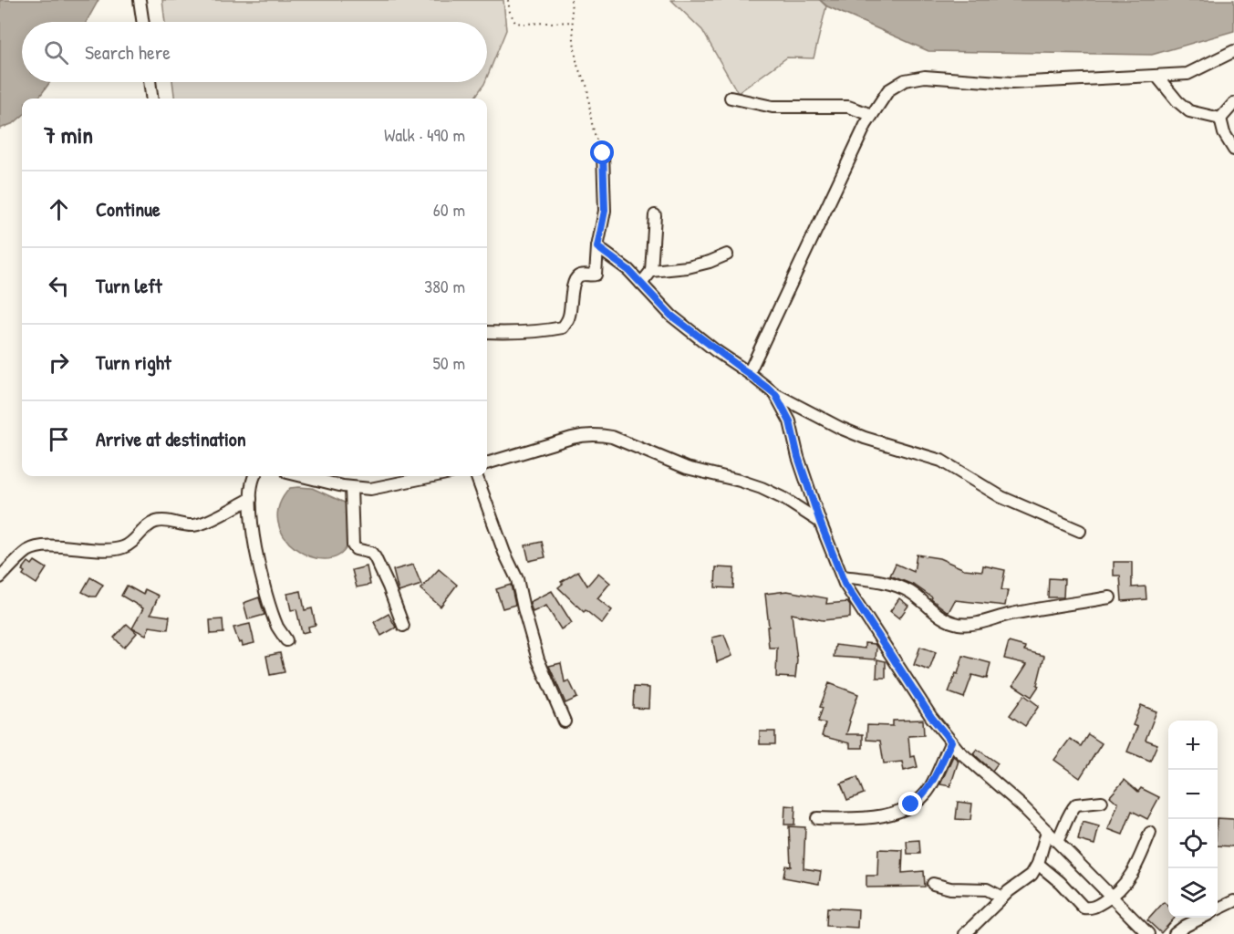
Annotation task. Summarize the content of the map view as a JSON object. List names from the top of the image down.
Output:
{
  "page": {
    "search": "Search here",
    "heading": ["7 min", "Walk · 490 m"],
    "list": [
      ["Continue", "60 m"],
      ["Turn left", "380 m"],
      ["Turn right", "50 m"],
      "Arrive at destination"
    ],
    "map_buttons": ["+", "−"]
  }
}
